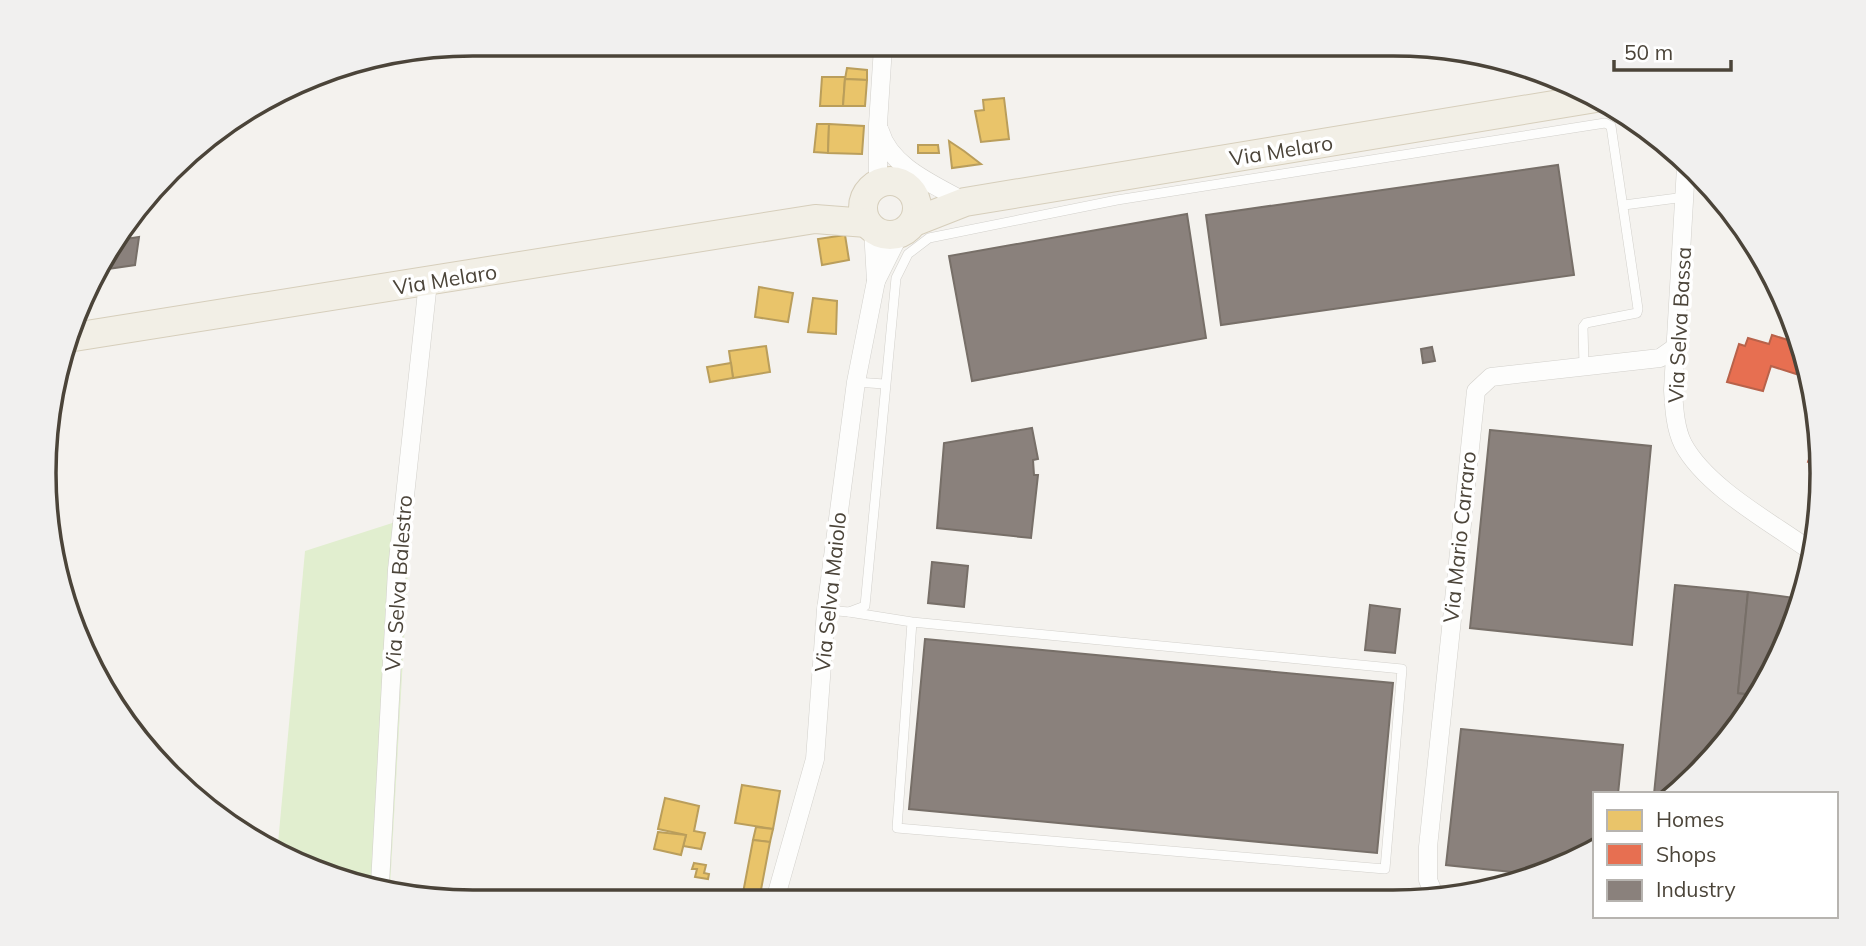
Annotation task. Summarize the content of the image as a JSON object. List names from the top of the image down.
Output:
{
  "streets": {
    "main road": ["Via Melaro"],
    "street": [
      "Via Selva Bassa",
      "Via Mario Carraro",
      "Via Selva Balestro",
      "Via Selva Maiolo"
    ]
  },
  "crossings": [
    ["Via Melaro", "Via Selva Balestro"],
    ["Via Melaro", "Via Selva Maiolo"],
    ["Via Selva Bassa", "Via Mario Carraro"]
  ],
  "legend": ["Homes", "Shops", "Industry"],
  "scale_bar": "50 m"
}
